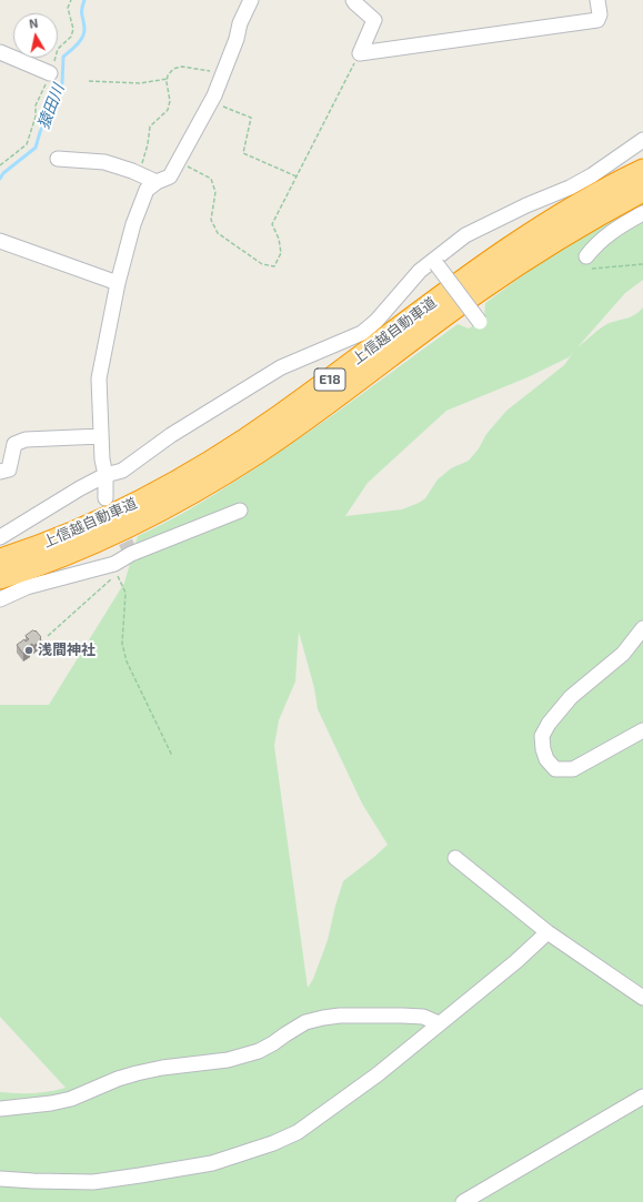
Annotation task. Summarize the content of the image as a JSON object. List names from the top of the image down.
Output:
{
  "streets": {
    "highway": ["上信越自動車道", "E18"]
  },
  "water": ["猿田川"],
  "places": ["浅間神社"],
  "north": "top"
}
